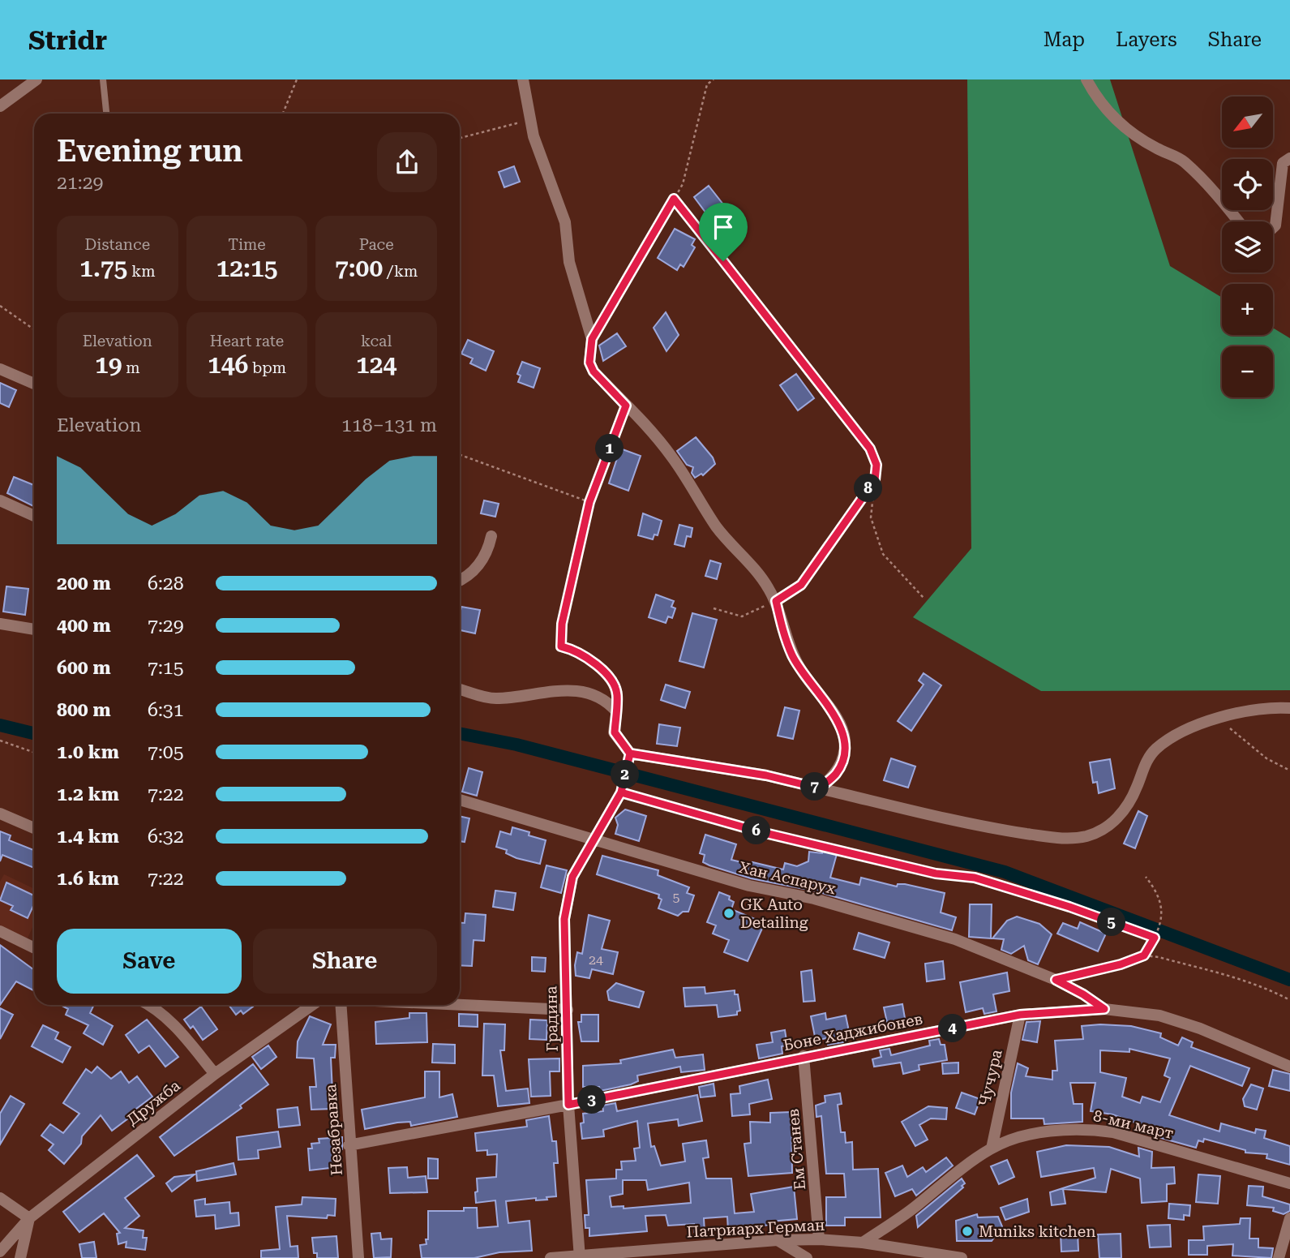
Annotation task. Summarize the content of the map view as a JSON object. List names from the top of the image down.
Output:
{
  "streets": {
    "street": [
      "Хан Аспарух",
      "Градина",
      "Боне Хаджибонев",
      "Чучура",
      "Дружба",
      "8-ми март",
      "Незабравка",
      "Ем Станев",
      "Патриарх Герман"
    ]
  },
  "crossings": [
    ["Хан Аспарух", "Градина"],
    ["Хан Аспарух", "Боне Хаджибонев"],
    ["Градина", "Боне Хаджибонев"],
    ["Градина", "Дружба"],
    ["Градина", "Патриарх Герман"],
    ["Боне Хаджибонев", "Чучура"],
    ["Боне Хаджибонев", "Незабравка"],
    ["Боне Хаджибонев", "Ем Станев"],
    ["Чучура", "8-ми март"],
    ["8-ми март", "Патриарх Герман"],
    ["Ем Станев", "Патриарх Герман"]
  ],
  "places": ["GK Auto Detailing", "Muniks kitchen"],
  "house_numbers": ["5", "24"],
  "north": "bottom left",
  "page": {
    "header": "Stridr",
    "nav": ["Map", "Layers", "Share"],
    "map_buttons": ["+", "−"],
    "heading": ["Evening run", "21:29"],
    "stats": [
      ["Distance", "1.75 km"],
      ["Time", "12:15"],
      ["Pace", "7:00 /km"],
      ["Elevation", "19 m"],
      ["Heart rate", "146 bpm"],
      ["kcal", "124"]
    ],
    "chart": ["Elevation", "118–131 m"],
    "pins": [
      "1",
      "8",
      "2",
      "7",
      "6",
      "5",
      "4",
      "3"
    ],
    "list": [
      {
        "name": "200 m",
        "note": "6:28"
      },
      {
        "name": "400 m",
        "note": "7:29"
      },
      {
        "name": "600 m",
        "note": "7:15"
      },
      {
        "name": "800 m",
        "note": "6:31"
      },
      {
        "name": "1.0 km",
        "note": "7:05"
      },
      {
        "name": "1.2 km",
        "note": "7:22"
      },
      {
        "name": "1.4 km",
        "note": "6:32"
      },
      {
        "name": "1.6 km",
        "note": "7:22"
      }
    ],
    "buttons": ["Save", "Share"]
  }
}
